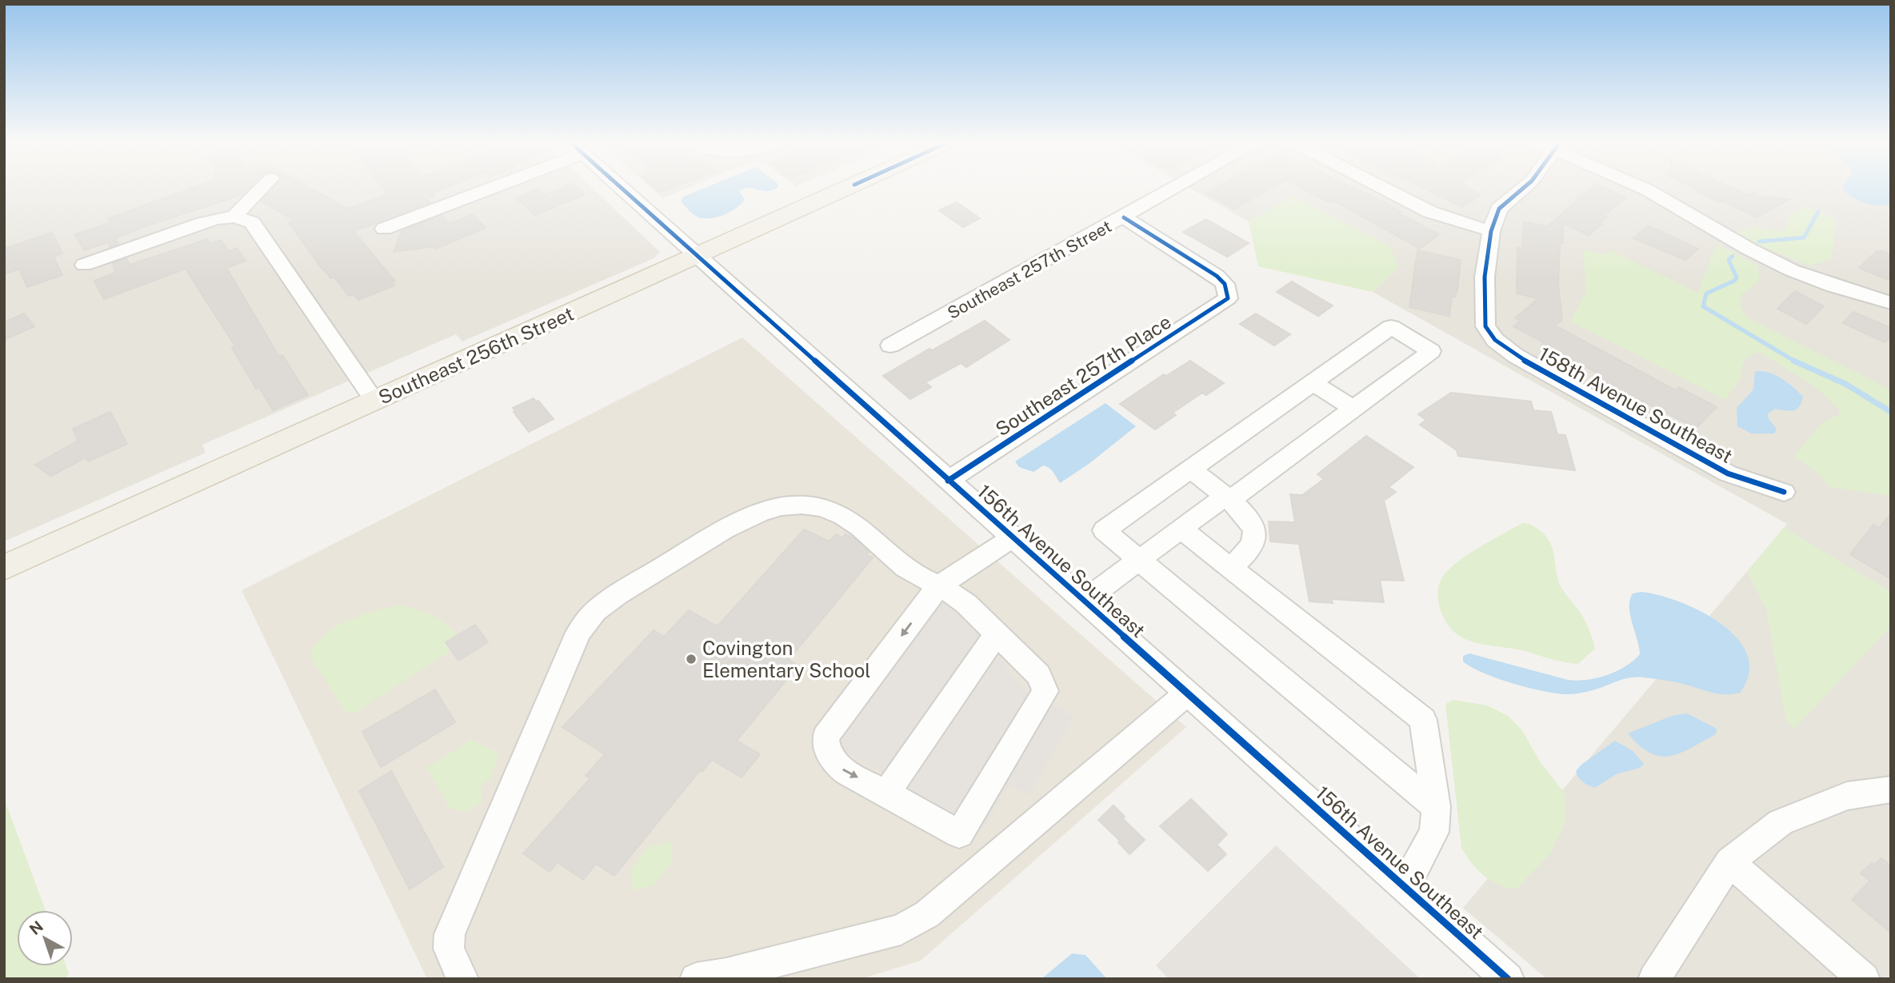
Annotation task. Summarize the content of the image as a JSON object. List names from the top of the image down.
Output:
{
  "streets": {
    "main road": ["Southeast 256th Street"],
    "street": [
      "Southeast 257th Street",
      "Southeast 257th Place",
      "158th Avenue Southeast",
      "156th Avenue Southeast"
    ]
  },
  "crossings": [
    ["Southeast 257th Street", "Southeast 257th Place"],
    ["Southeast 256th Street", "156th Avenue Southeast"],
    ["Southeast 257th Place", "156th Avenue Southeast"]
  ],
  "places": ["Covington Elementary School"],
  "north": "top left"
}
